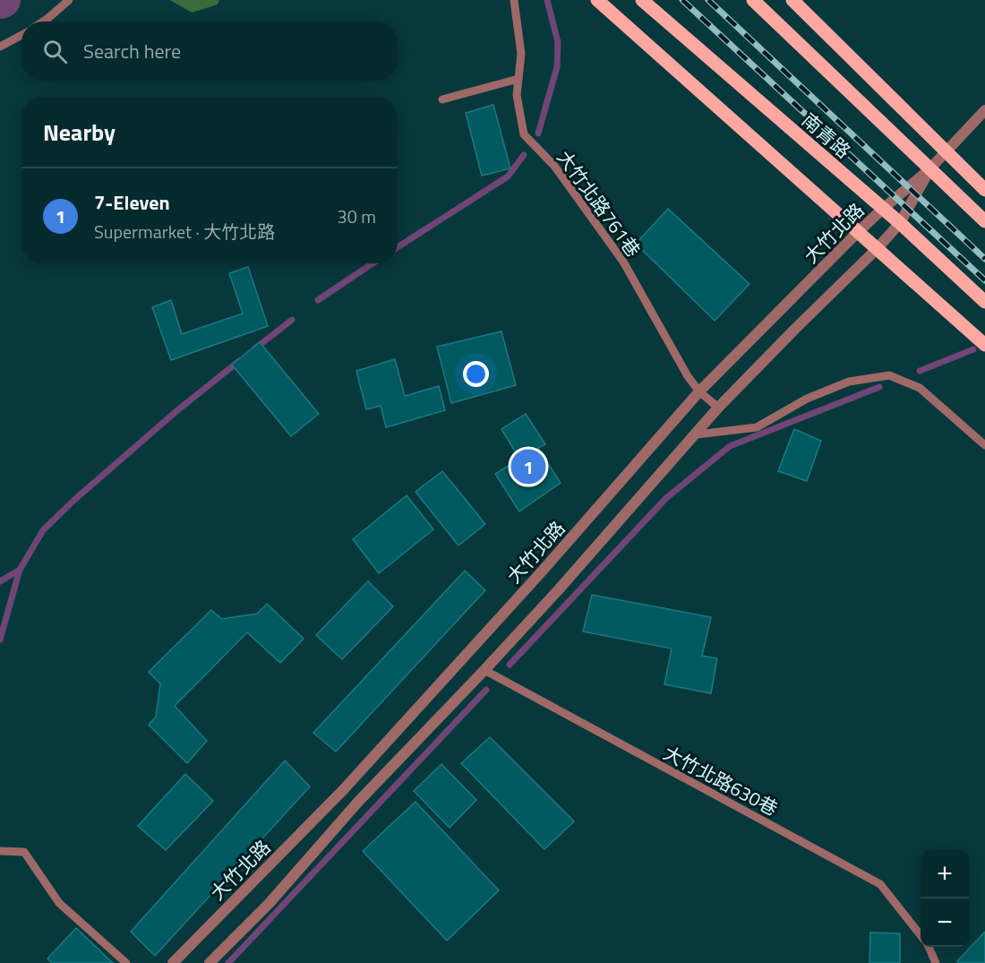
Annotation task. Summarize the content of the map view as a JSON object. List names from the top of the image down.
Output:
{
  "streets": {
    "main road": ["南青路"],
    "street": ["大竹北路"],
    "lane": ["大竹北路761巷", "大竹北路630巷"]
  },
  "crossings": [
    ["南青路", "大竹北路"],
    ["大竹北路761巷", "大竹北路"],
    ["大竹北路", "大竹北路630巷"]
  ],
  "page": {
    "search": "Search here",
    "heading": "Nearby",
    "list": [
      {
        "mark": "1",
        "name": "7-Eleven",
        "note": "Supermarket · 大竹北路",
        "value": "30 m"
      }
    ],
    "pins": "1",
    "map_buttons": ["+", "−"]
  }
}
